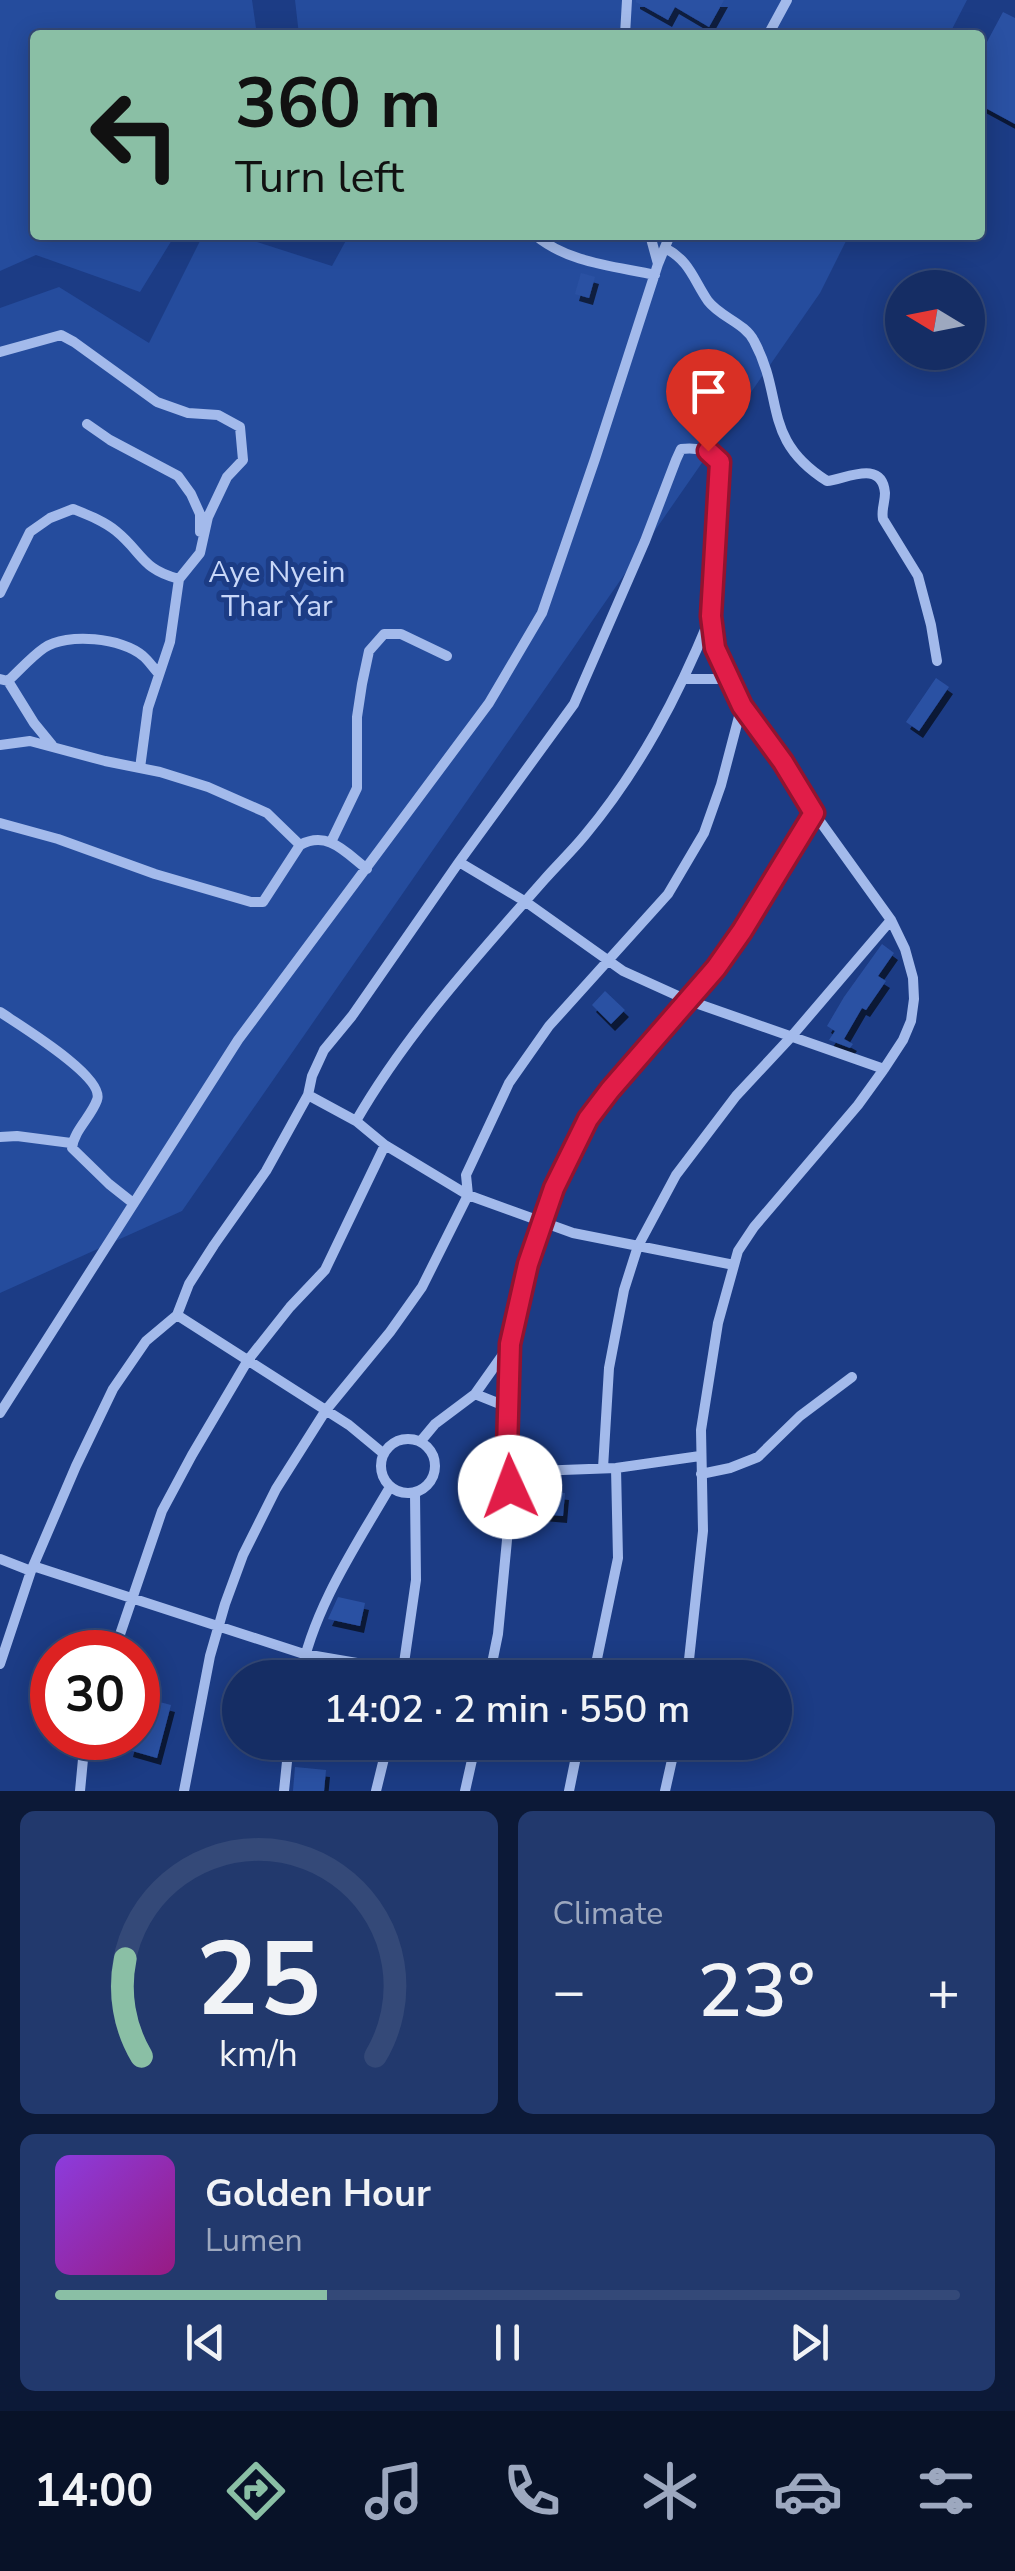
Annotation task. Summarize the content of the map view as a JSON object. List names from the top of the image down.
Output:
{
  "parks": ["Aye Nyein Thar Yar"],
  "north": "left",
  "page": {
    "turn": ["360 m", "Turn left"],
    "limit": "30",
    "trip": "14:02 · 2 min · 550 m",
    "tile": "Climate",
    "heat": ["−", "23°", "+"],
    "song": ["Golden Hour", "Lumen"],
    "tabs": "14:00",
    "gauge": ["25", "km/h"]
  }
}
